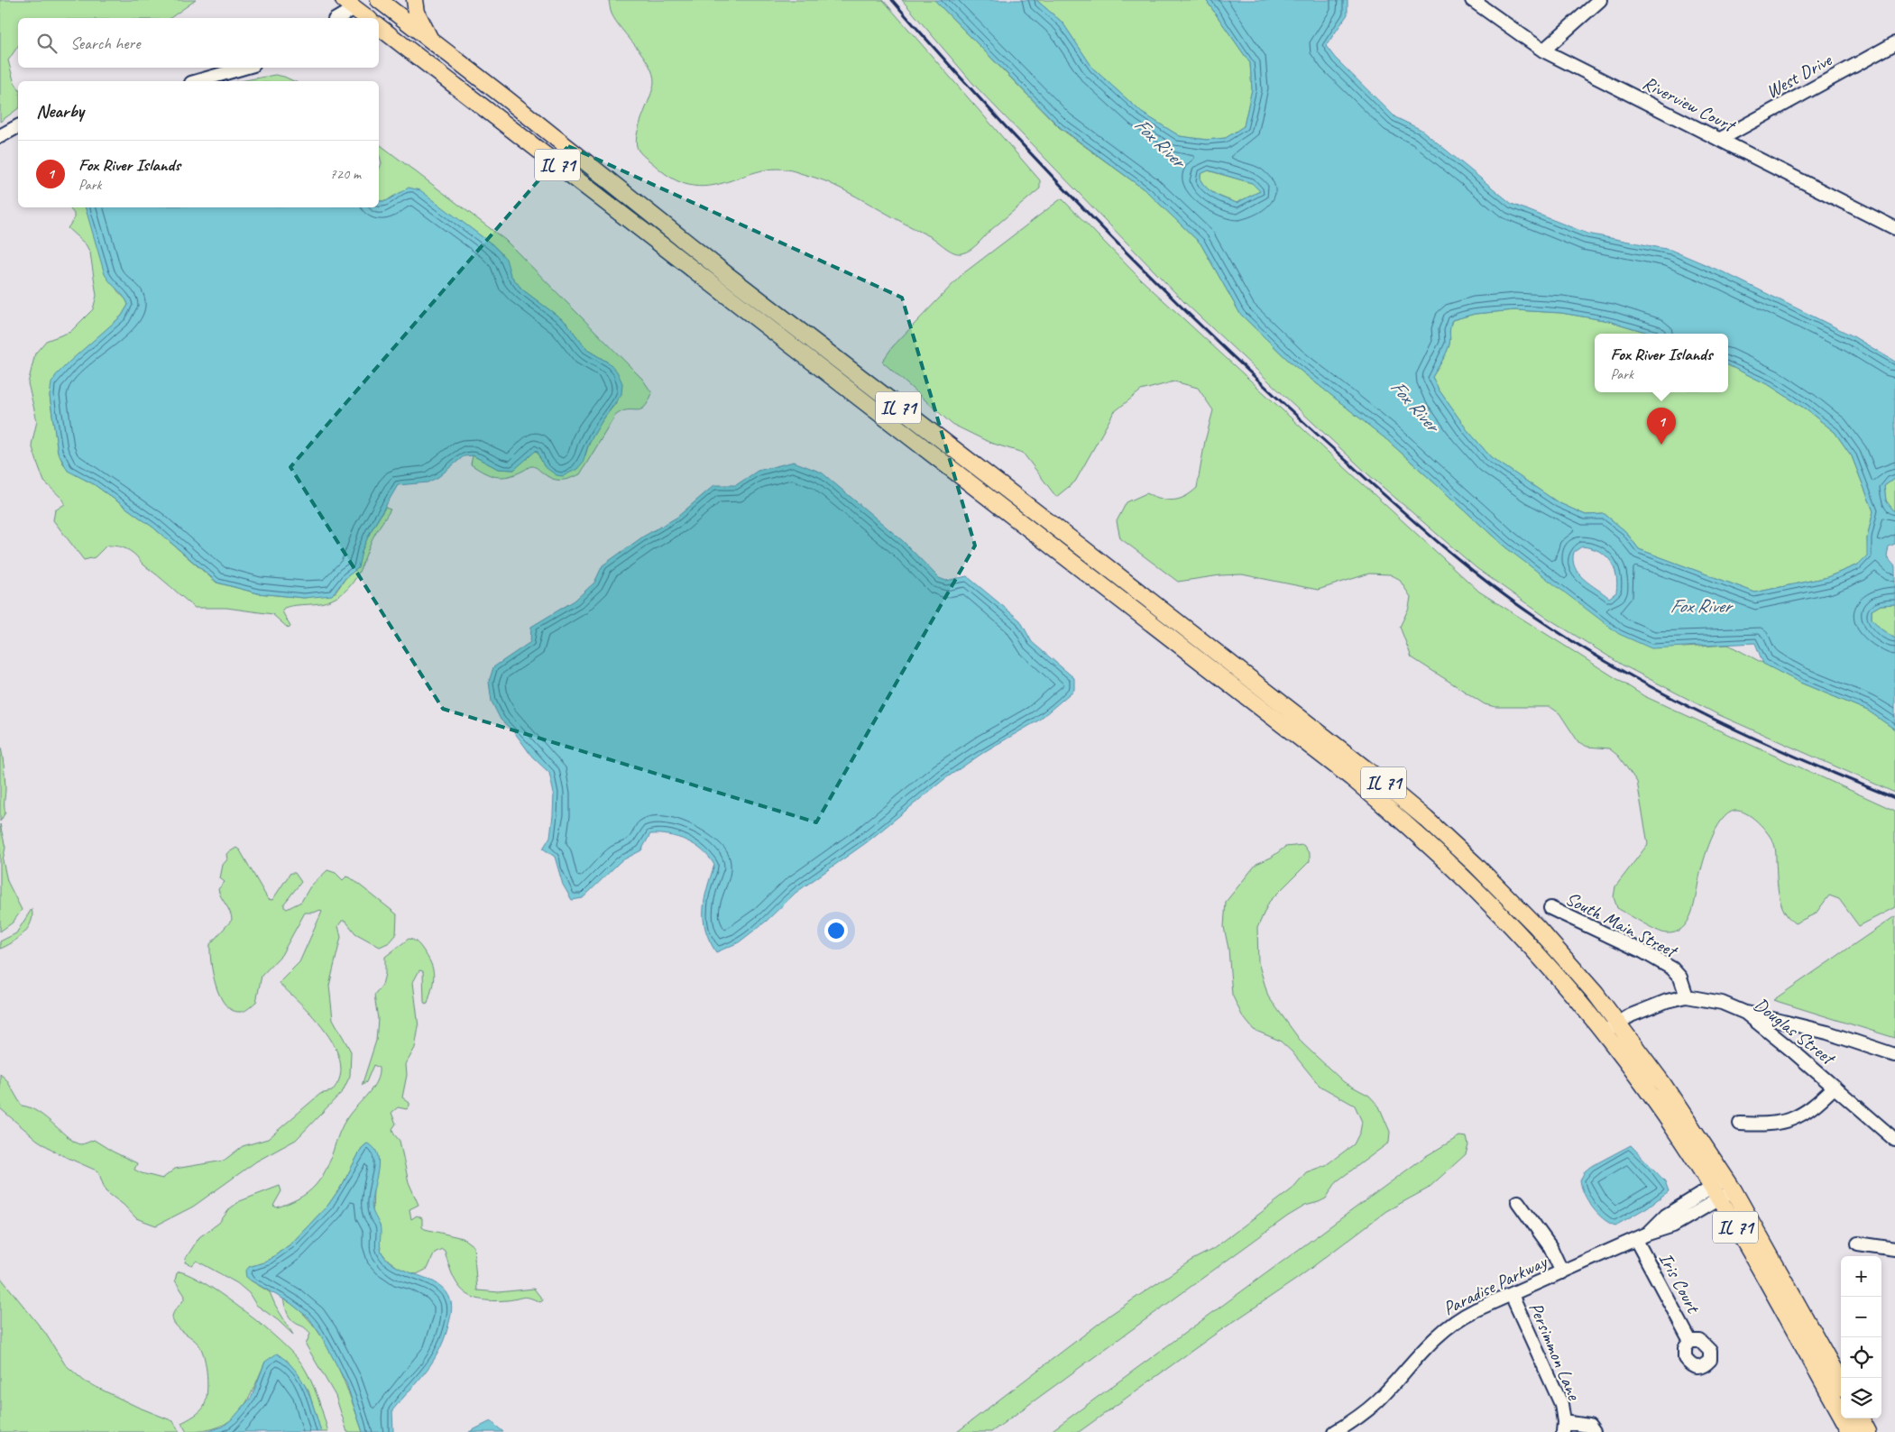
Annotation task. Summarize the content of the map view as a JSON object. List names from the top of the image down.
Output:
{
  "streets": {
    "main road": ["IL 71"],
    "street": [
      "West Drive",
      "Riverview Court",
      "South Main Street",
      "Douglas Street",
      "Iris Court",
      "Paradise Parkway",
      "Persimmon Lane"
    ]
  },
  "crossings": [
    ["West Drive", "Riverview Court"],
    ["IL 71", "Douglas Street"],
    ["IL 71", "Paradise Parkway"],
    ["South Main Street", "Douglas Street"],
    ["Iris Court", "Paradise Parkway"],
    ["Paradise Parkway", "Persimmon Lane"]
  ],
  "water": ["Fox River"],
  "page": {
    "search": "Search here",
    "heading": "Nearby",
    "list": [
      {
        "mark": "1",
        "name": "Fox River Islands",
        "note": "Park",
        "value": "720 m"
      }
    ],
    "popup": ["Fox River Islands", "Park"],
    "pins": "1",
    "map_buttons": ["+", "−"]
  }
}
